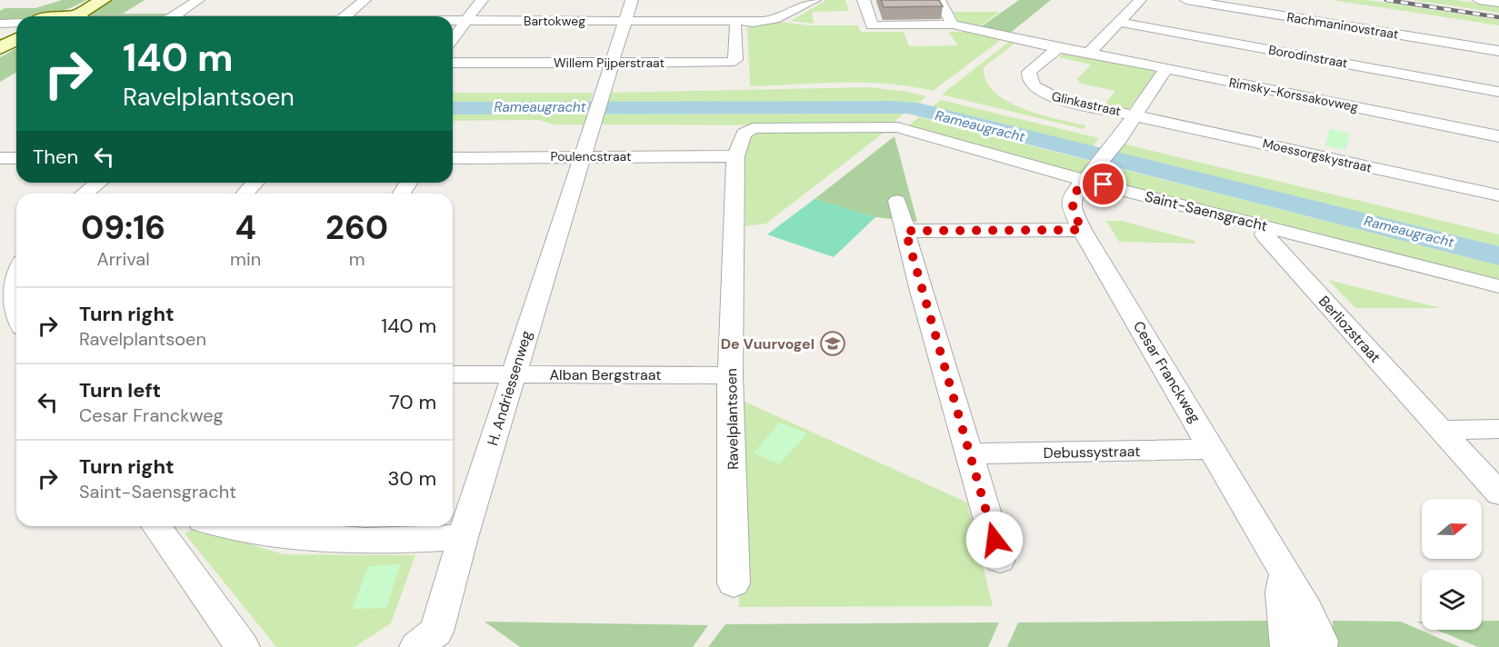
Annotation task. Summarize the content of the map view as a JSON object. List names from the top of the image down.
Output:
{
  "streets": {
    "street": [
      "Bartokweg",
      "Rachmaninovstraat",
      "Borodinstraat",
      "Willem Pijperstraat",
      "Rimsky-Korssakovweg",
      "Glinkastraat",
      "Moessorgskystraat",
      "Poulencstraat",
      "Saint-Saensgracht",
      "Berliozstraat",
      "Cesar Franckweg",
      "Alban Bergstraat",
      "H. Andriessenweg",
      "Ravelplantsoen",
      "Debussystraat"
    ]
  },
  "crossings": [
    ["Bartokweg", "Willem Pijperstraat"],
    ["Bartokweg", "H. Andriessenweg"],
    ["Willem Pijperstraat", "H. Andriessenweg"],
    ["Glinkastraat", "Moessorgskystraat"],
    ["Poulencstraat", "Saint-Saensgracht"],
    ["Poulencstraat", "H. Andriessenweg"],
    ["Poulencstraat", "Ravelplantsoen"],
    ["Saint-Saensgracht", "Berliozstraat"],
    ["Saint-Saensgracht", "Cesar Franckweg"],
    ["Saint-Saensgracht", "Ravelplantsoen"],
    ["Cesar Franckweg", "Debussystraat"],
    ["Alban Bergstraat", "H. Andriessenweg"],
    ["Alban Bergstraat", "Ravelplantsoen"]
  ],
  "water": ["Rameaugracht"],
  "places": {
    "school or university": ["De Vuurvogel"]
  },
  "north": "right",
  "page": {
    "turn": ["140 m", "Ravelplantsoen"],
    "then": "Then",
    "eta": [
      "09:16",
      "Arrival",
      "4",
      "min",
      "260",
      "m"
    ],
    "list": [
      {
        "name": "Turn right",
        "note": "Ravelplantsoen",
        "value": "140 m"
      },
      {
        "name": "Turn left",
        "note": "Cesar Franckweg",
        "value": "70 m"
      },
      {
        "name": "Turn right",
        "note": "Saint-Saensgracht",
        "value": "30 m"
      }
    ]
  }
}
